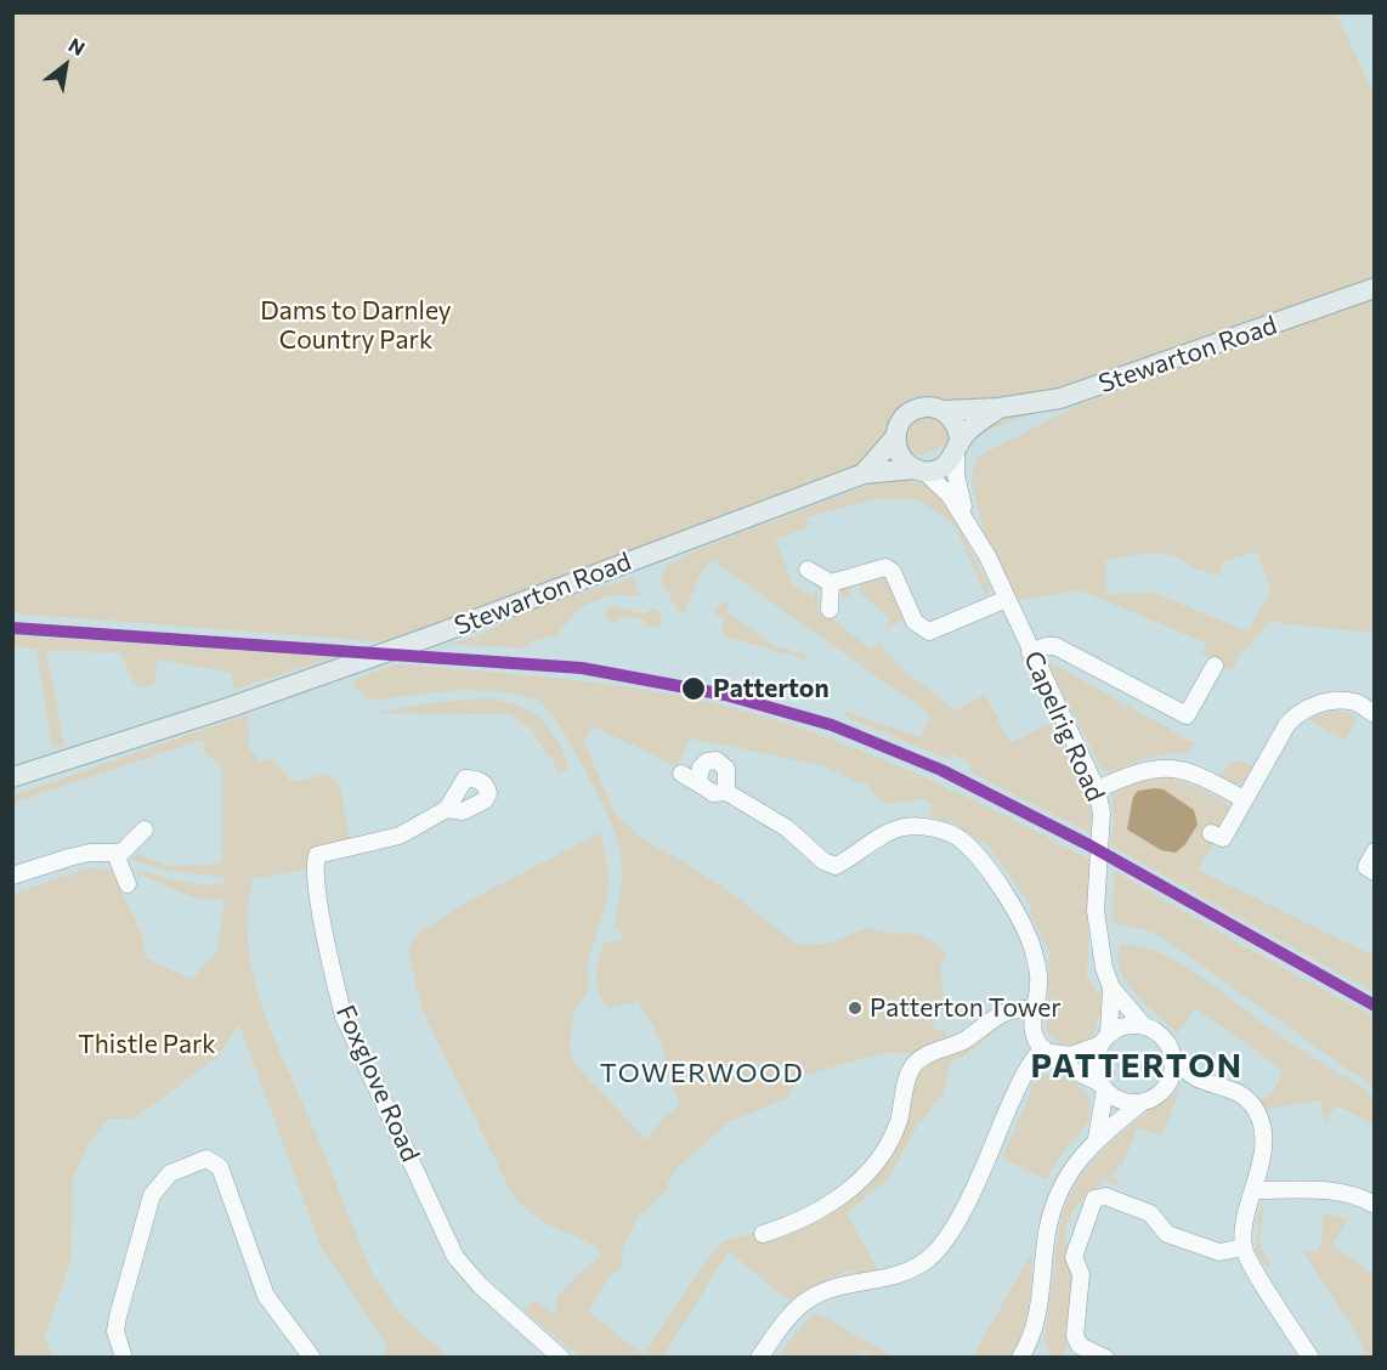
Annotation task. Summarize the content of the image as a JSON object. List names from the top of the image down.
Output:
{
  "streets": {
    "main road": ["Stewarton Road"],
    "street": ["Capelrig Road", "Foxglove Road"]
  },
  "crossings": [
    ["Stewarton Road", "Capelrig Road"]
  ],
  "districts": ["PATTERTON", "TOWERWOOD"],
  "parks": ["Dams to Darnley Country Park", "Thistle Park"],
  "places": ["Patterton", "Patterton Tower"],
  "north": "top right"
}
